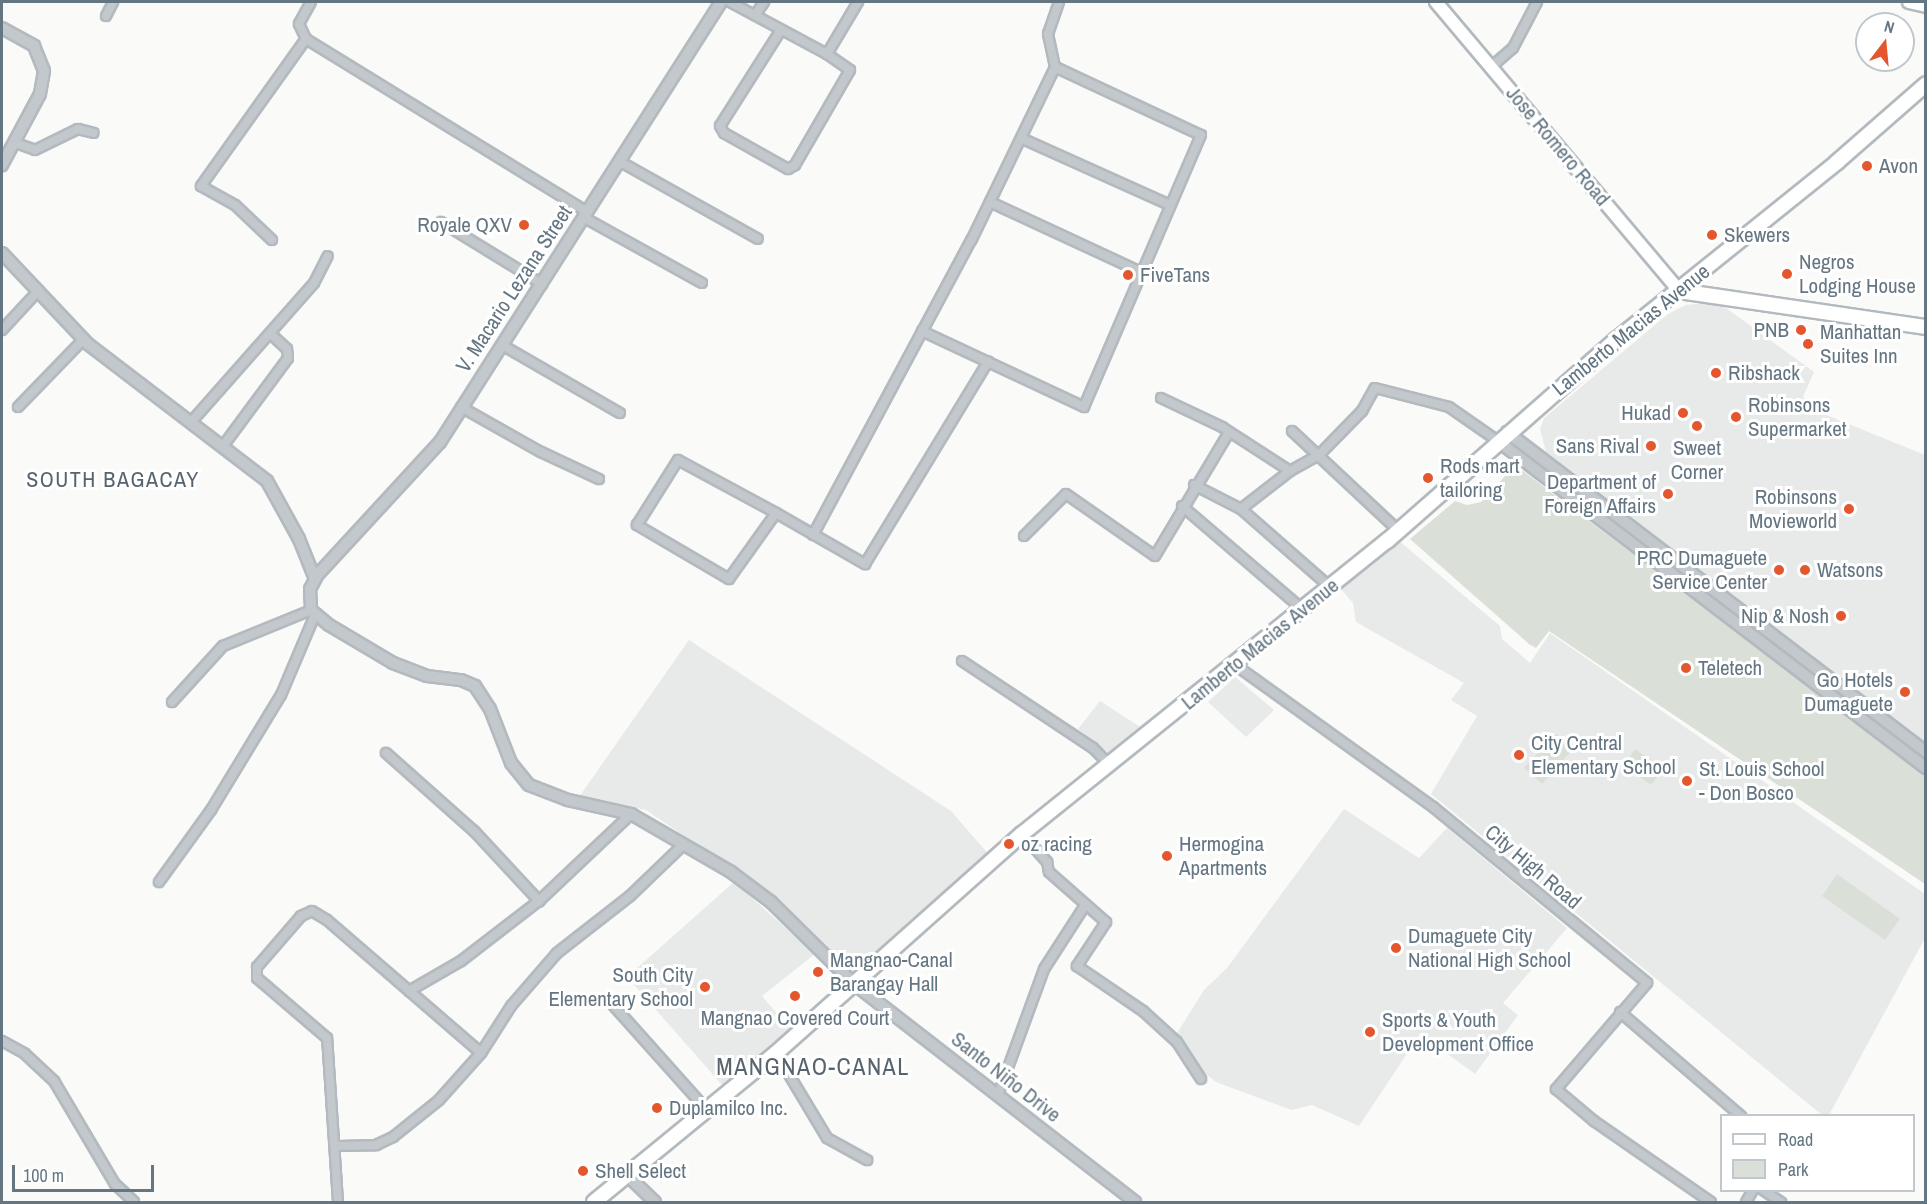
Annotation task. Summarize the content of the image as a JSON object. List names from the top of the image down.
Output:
{
  "streets": {
    "main road": ["Jose Romero Road", "Lamberto Macias Avenue"],
    "street": ["V. Macario Lezana Street", "City High Road", "Santo Niño Drive"]
  },
  "crossings": [
    ["Jose Romero Road", "Lamberto Macias Avenue"],
    ["Lamberto Macias Avenue", "City High Road"],
    ["Lamberto Macias Avenue", "Santo Niño Drive"]
  ],
  "districts": ["SOUTH BAGACAY", "MANGNAO-CANAL"],
  "places": [
    "Avon",
    "Royale QXV",
    "Skewers",
    "Negros Lodging House",
    "FiveTans",
    "PNB",
    "Manhattan Suites Inn",
    "Ribshack",
    "Hukad",
    "Robinsons Supermarket",
    "Sweet Corner",
    "Sans Rival",
    "Rods mart tailoring",
    "Department of Foreign Affairs",
    "Robinsons Movieworld",
    "PRC Dumaguete Service Center",
    "Watsons",
    "Nip & Nosh",
    "Teletech",
    "Go Hotels Dumaguete",
    "City Central Elementary School",
    "St. Louis School - Don Bosco",
    "oz racing",
    "Hermogina Apartments",
    "Dumaguete City National High School",
    "Mangnao-Canal Barangay Hall",
    "South City Elementary School",
    "Mangnao Covered Court",
    "Sports & Youth Development Office",
    "Duplamilco Inc.",
    "Shell Select"
  ],
  "legend": ["Road", "Park"],
  "scale_bar": "100 m",
  "north": "top"
}
